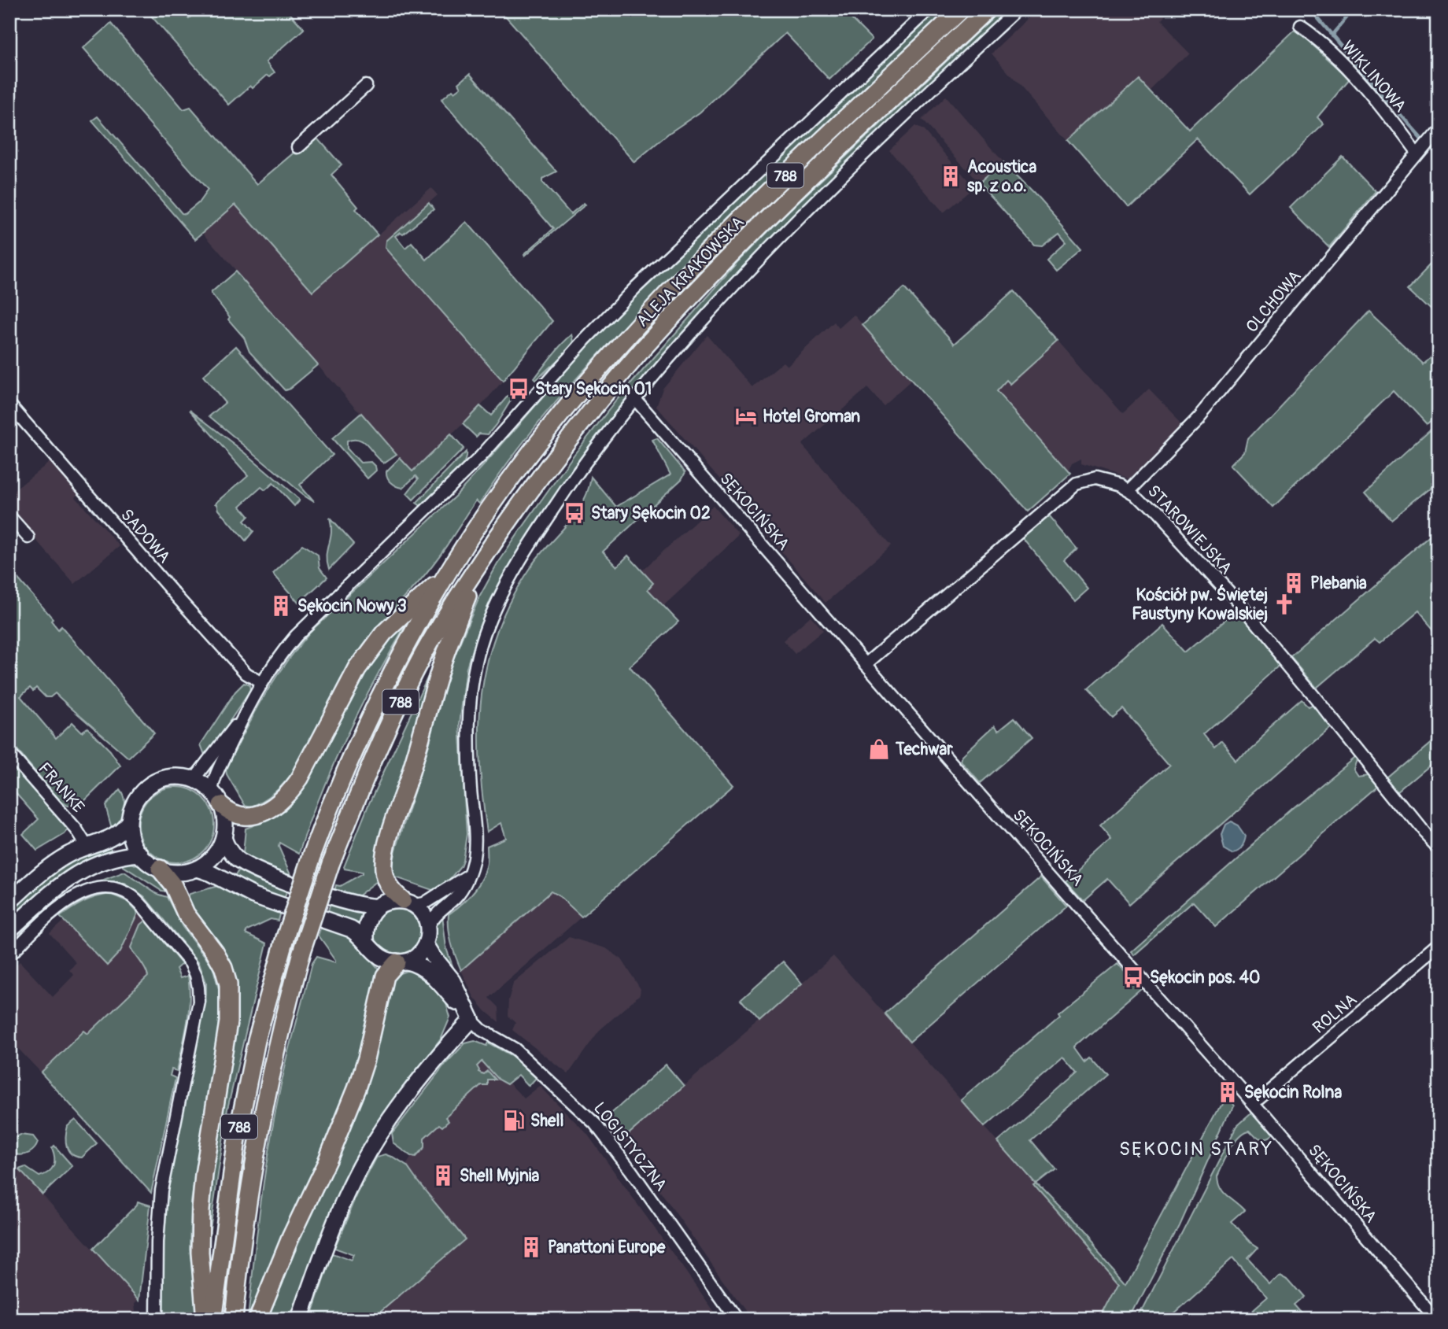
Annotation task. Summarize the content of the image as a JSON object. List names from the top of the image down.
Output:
{
  "streets": {
    "main road": ["788", "ALEJA KRAKOWSKA"],
    "street": [
      "WIKLINOWA",
      "OLCHOWA",
      "SĘKOCIŃSKA",
      "STAROWIEJSKA",
      "SADOWA",
      "FRANKE",
      "ROLNA",
      "LOGISTYCZNA"
    ]
  },
  "crossings": [
    ["WIKLINOWA", "OLCHOWA"],
    ["788", "ALEJA KRAKOWSKA"],
    ["OLCHOWA", "STAROWIEJSKA"],
    ["SĘKOCIŃSKA", "STAROWIEJSKA"],
    ["SĘKOCIŃSKA", "ROLNA"]
  ],
  "districts": ["SĘKOCIN STARY"],
  "places": {
    "building": [
      "Acoustica sp. z o.o.",
      "Plebania",
      "Sękocin Nowy 3",
      "Sękocin Rolna",
      "Shell Myjnia",
      "Panattoni Europe"
    ],
    "bus stop": ["Stary Sękocin 01", "Stary Sękocin 02", "Sękocin pos. 40"],
    "hotel": ["Hotel Groman"],
    "church": ["Kościół pw. Świętej Faustyny Kowalskiej"],
    "shop": ["Techwar"],
    "fuel station": ["Shell"]
  }
}
